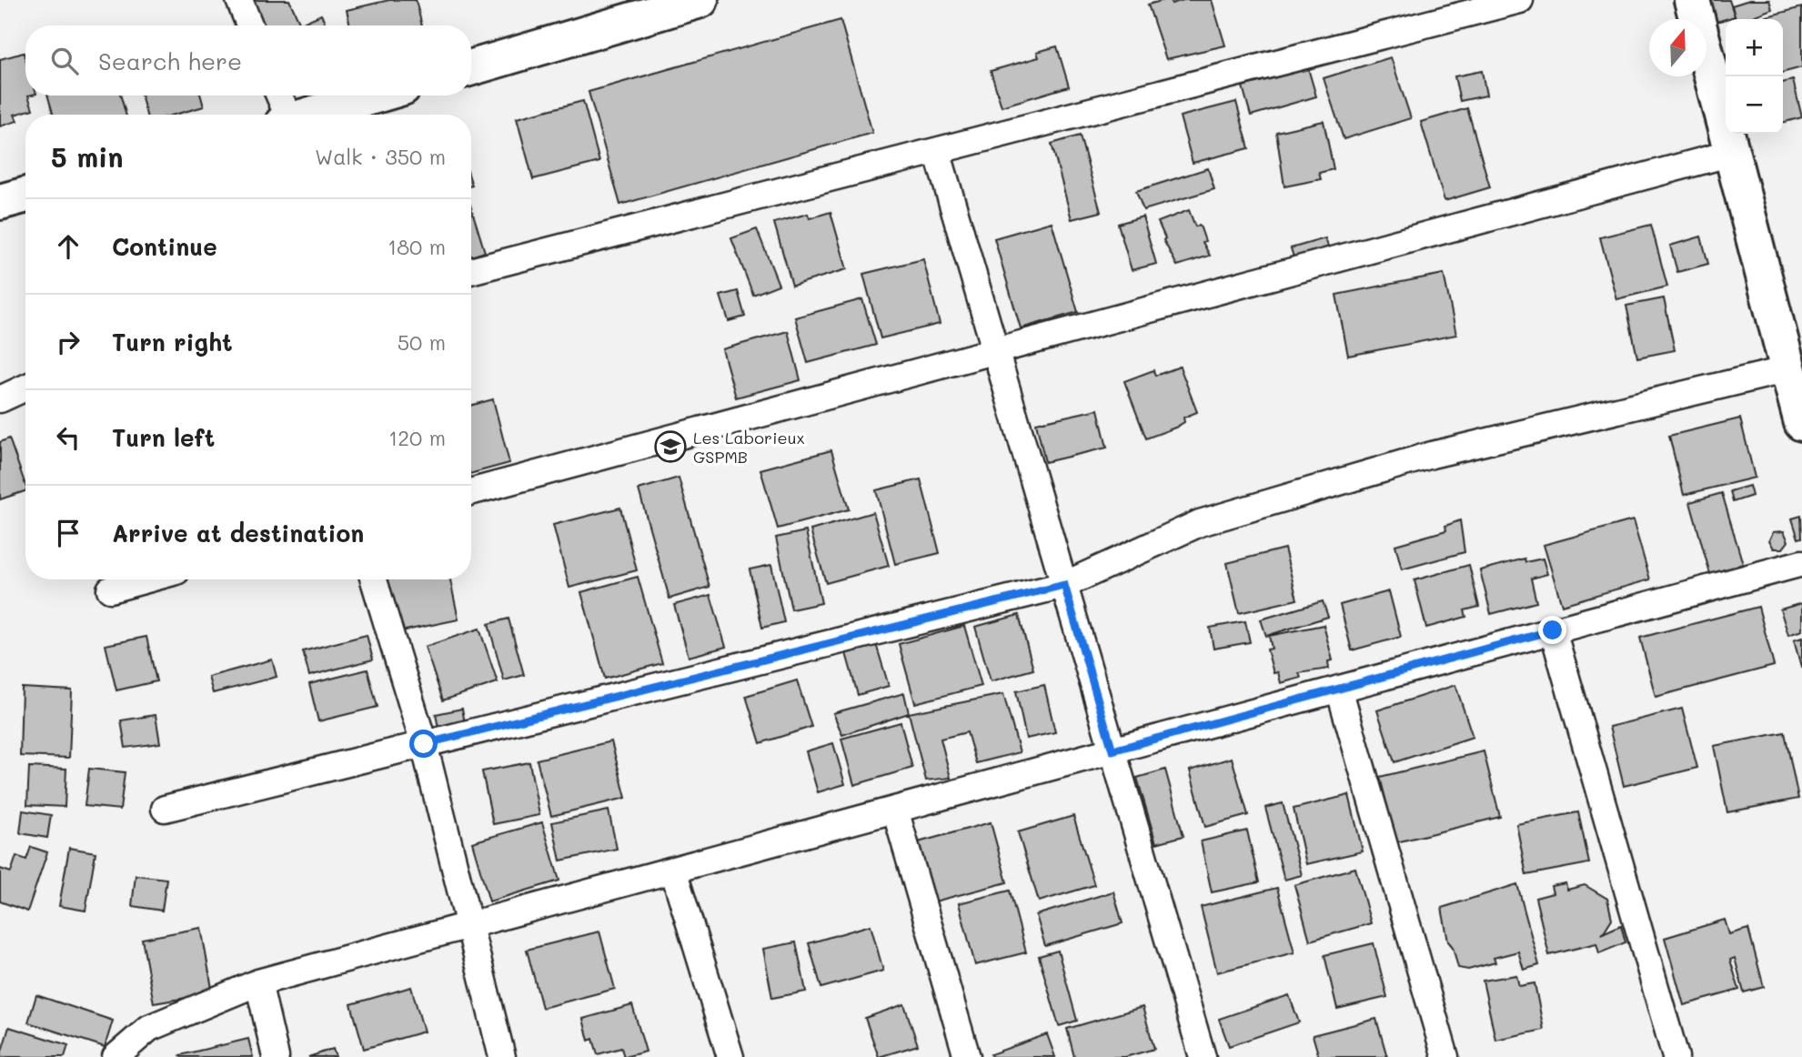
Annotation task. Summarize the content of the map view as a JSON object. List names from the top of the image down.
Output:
{
  "places": {
    "school or university": ["Les Laborieux GSPMB"]
  },
  "north": "top",
  "page": {
    "map_buttons": ["+", "−"],
    "search": "Search here",
    "heading": ["5 min", "Walk · 350 m"],
    "list": [
      ["Continue", "180 m"],
      ["Turn right", "50 m"],
      ["Turn left", "120 m"],
      "Arrive at destination"
    ]
  }
}
